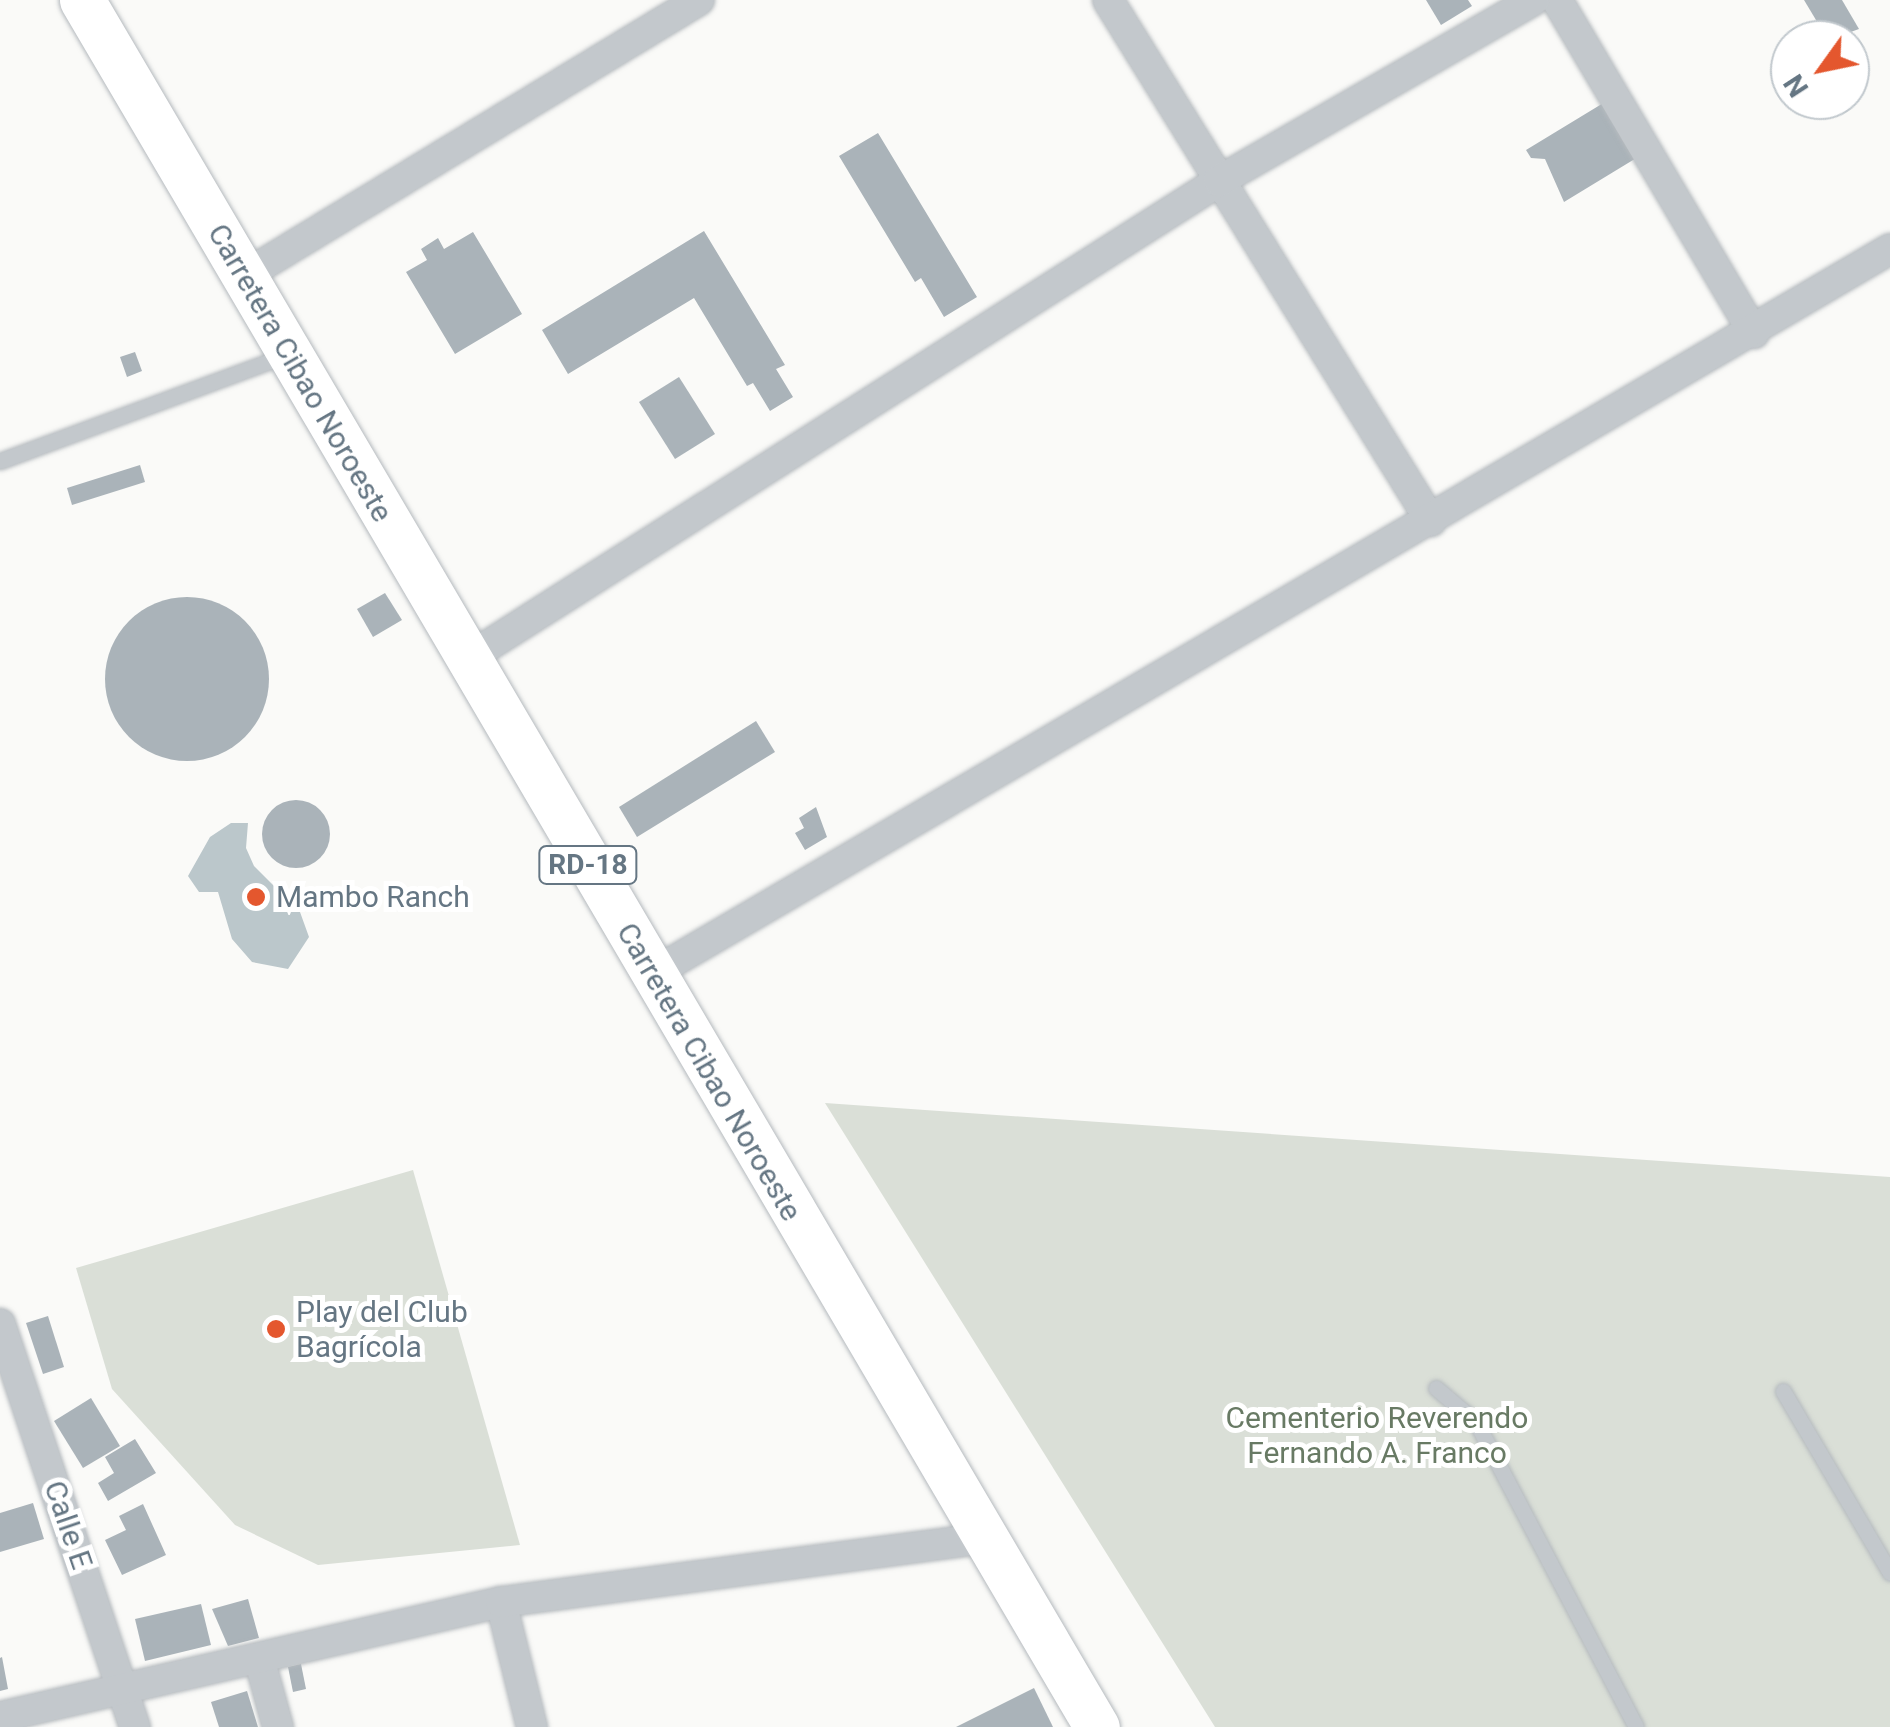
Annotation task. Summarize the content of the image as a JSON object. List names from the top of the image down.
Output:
{
  "streets": {
    "main road": ["Carretera Cibao Noroeste", "RD-18"],
    "street": ["Calle E"]
  },
  "parks": ["Cementerio Reverendo Fernando A. Franco"],
  "places": ["Mambo Ranch", "Play del Club Bagrícola"],
  "north": "bottom left"
}
